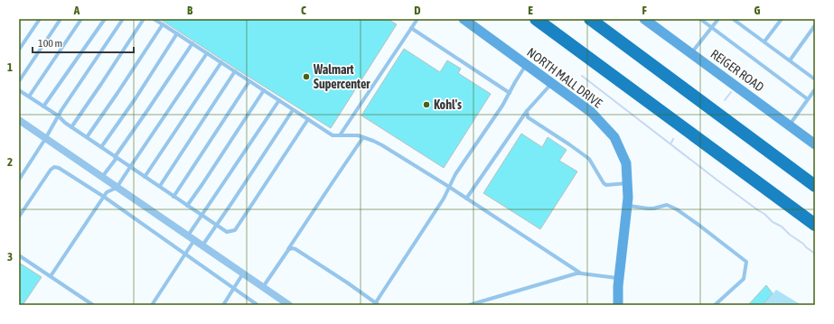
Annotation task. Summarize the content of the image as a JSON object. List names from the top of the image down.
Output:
{
  "streets": {
    "street": ["REIGER ROAD", "NORTH MALL DRIVE"]
  },
  "places": ["Walmart Supercenter", "Kohl's"],
  "scale_bar": "100 m",
  "grid": {
    "columns": [
      "A",
      "B",
      "C",
      "D",
      "E",
      "F",
      "G"
    ],
    "rows": ["1", "2", "3"]
  }
}
